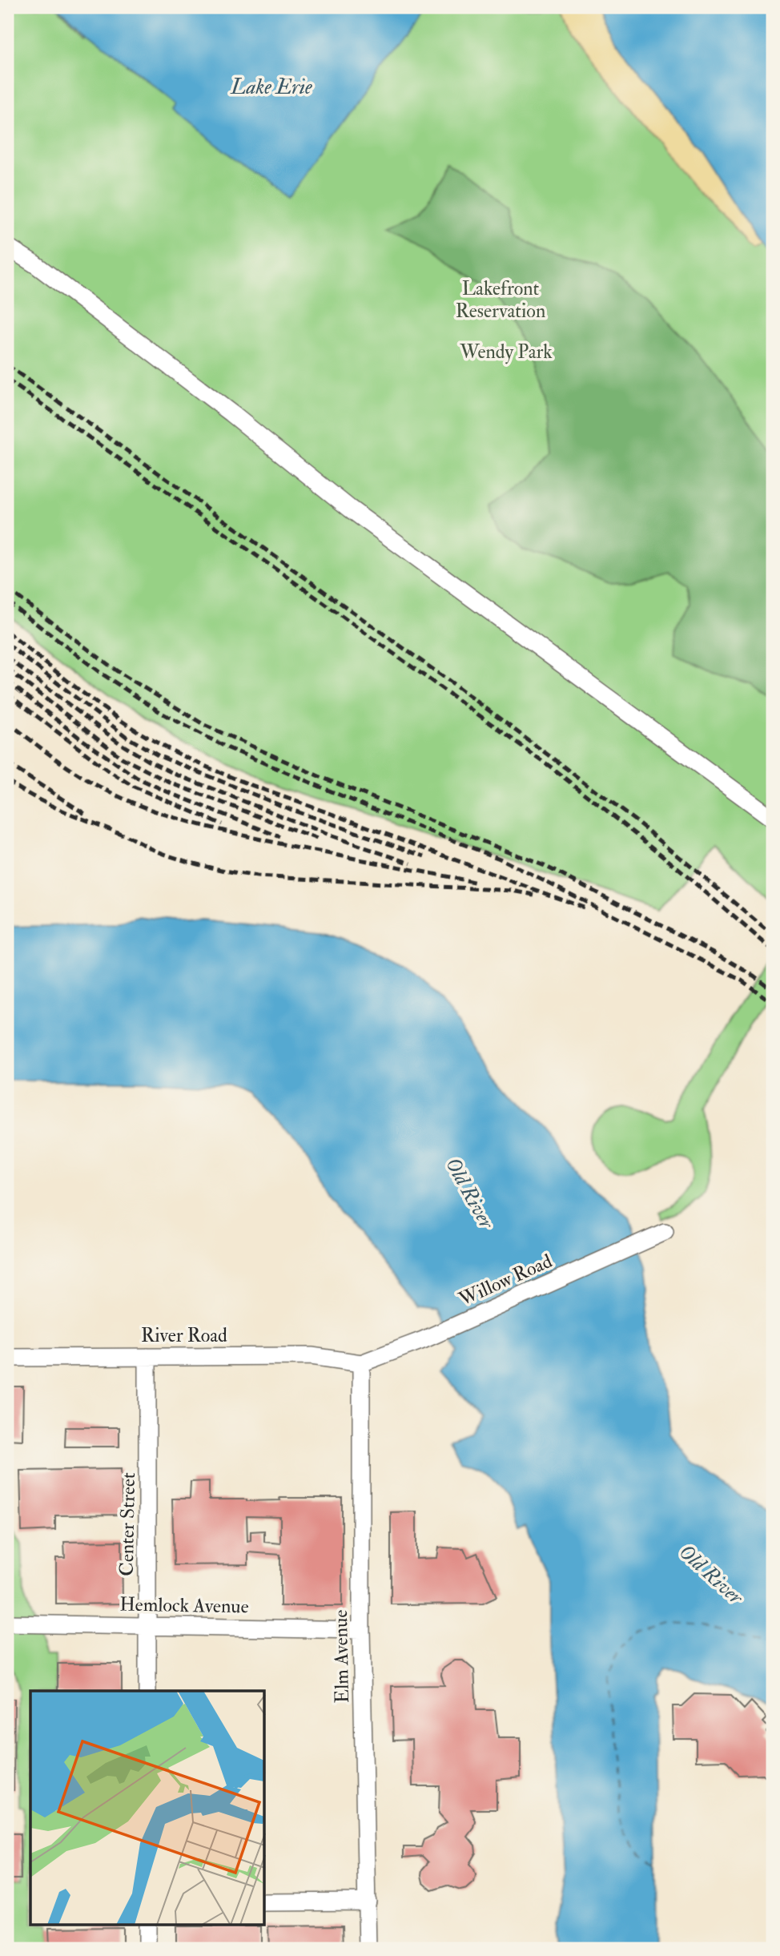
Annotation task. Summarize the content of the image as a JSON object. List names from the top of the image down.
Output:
{
  "streets": {
    "street": [
      "Willow Road",
      "River Road",
      "Center Street",
      "Hemlock Avenue",
      "Elm Avenue"
    ]
  },
  "crossings": [
    ["Willow Road", "River Road"],
    ["Willow Road", "Elm Avenue"],
    ["River Road", "Center Street"],
    ["River Road", "Elm Avenue"],
    ["Center Street", "Hemlock Avenue"],
    ["Hemlock Avenue", "Elm Avenue"]
  ],
  "water": ["Lake Erie", "Old River"],
  "parks": ["Lakefront Reservation", "Wendy Park"]
}
